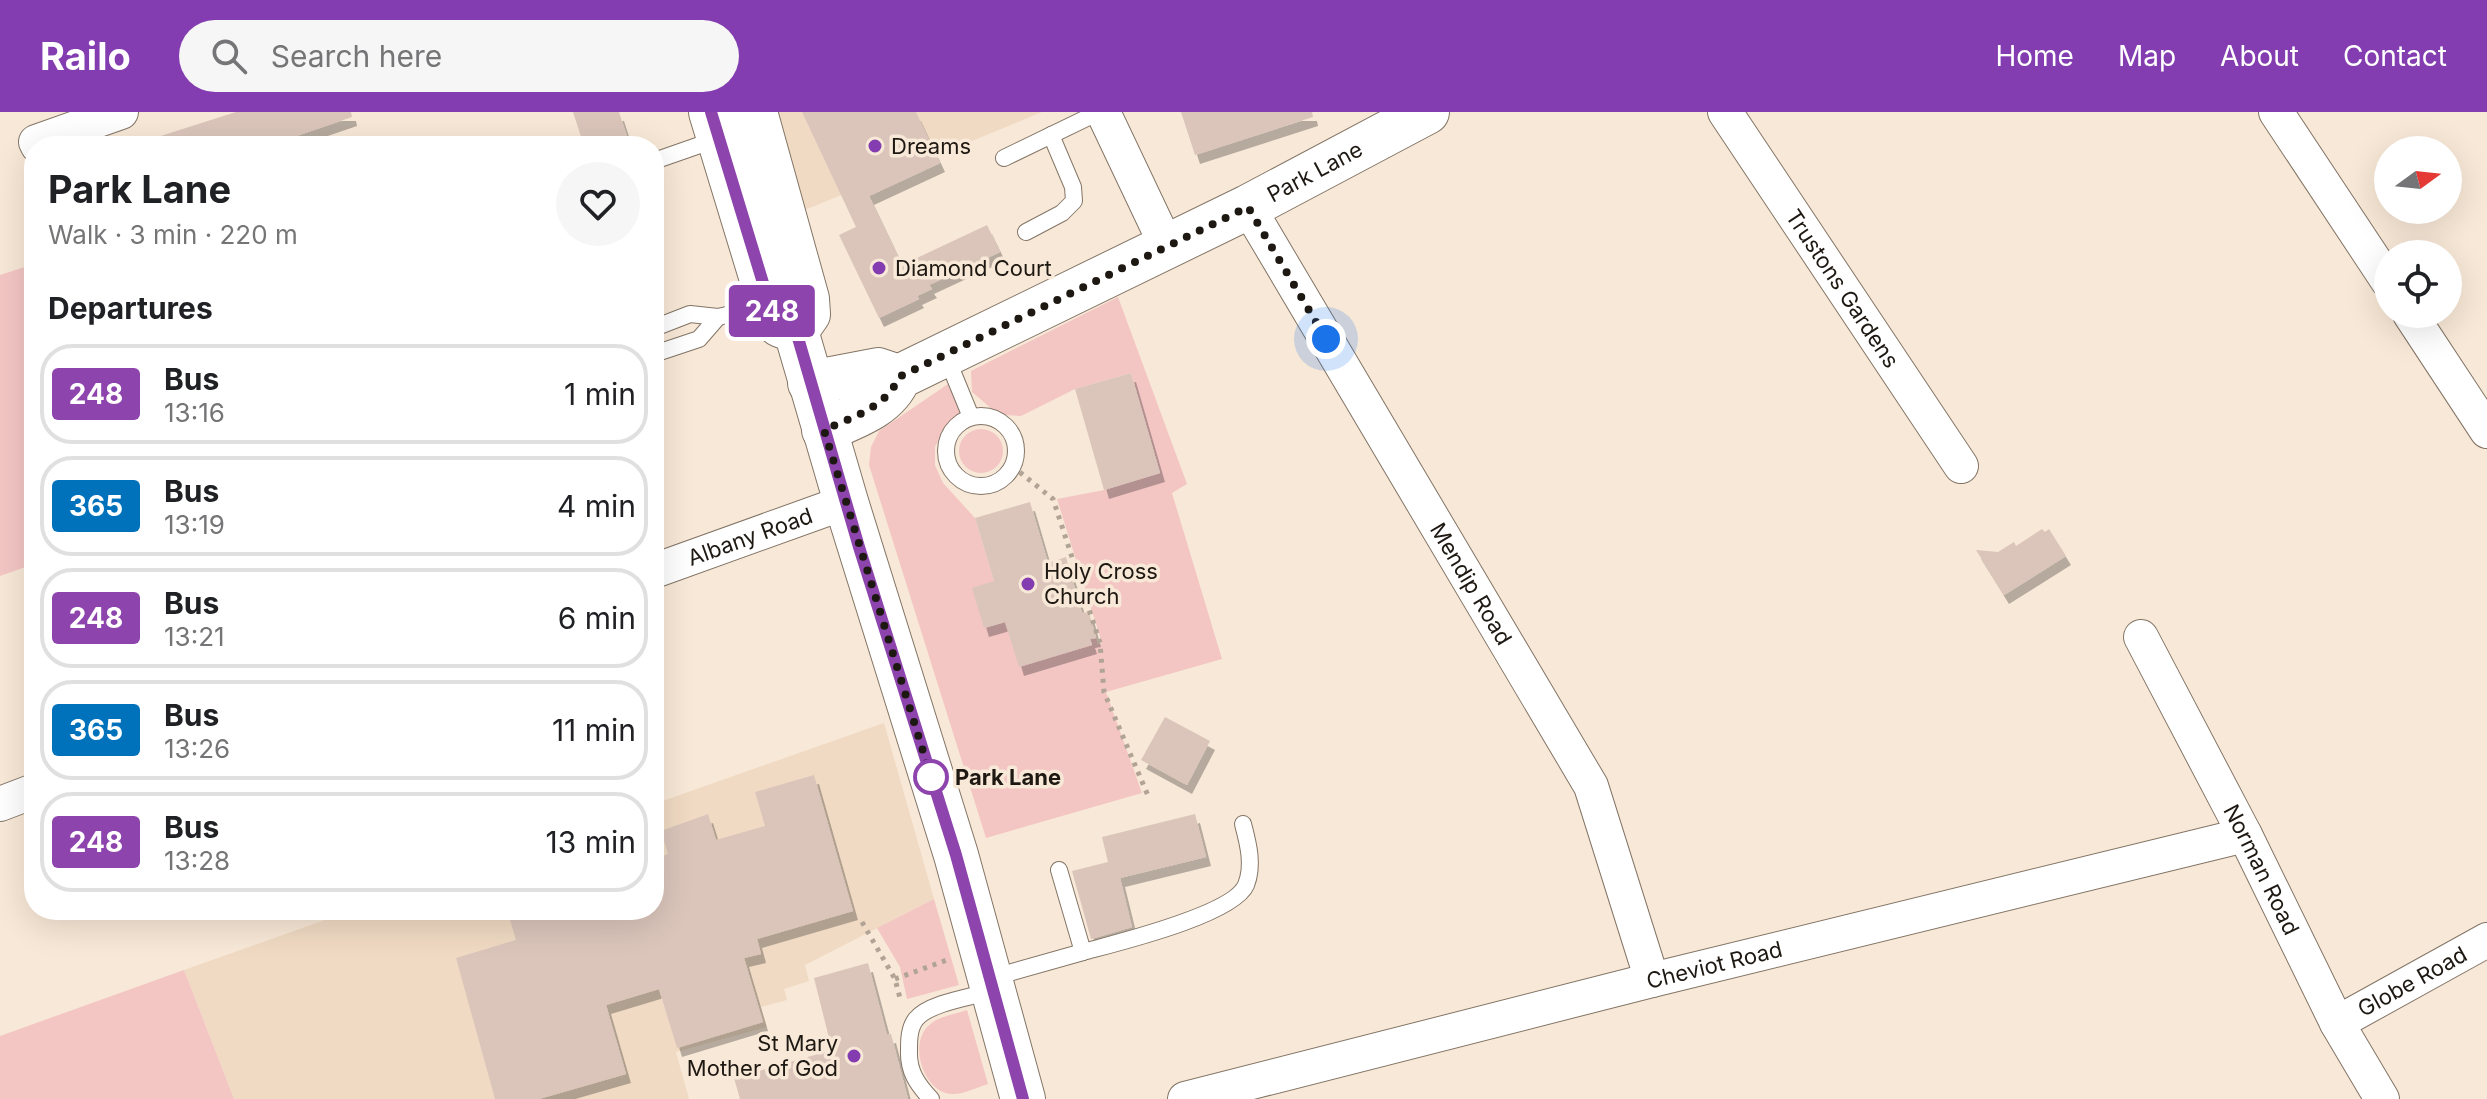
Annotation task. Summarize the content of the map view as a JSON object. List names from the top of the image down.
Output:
{
  "streets": {
    "main road": ["Park Lane"],
    "street": [
      "Trustons Gardens",
      "Albany Road",
      "Mendip Road",
      "Norman Road",
      "Cheviot Road",
      "Globe Road"
    ]
  },
  "crossings": [
    ["Park Lane", "Mendip Road"],
    ["Mendip Road", "Cheviot Road"],
    ["Norman Road", "Cheviot Road"],
    ["Norman Road", "Globe Road"]
  ],
  "places": [
    "Dreams",
    "Diamond Court",
    "Holy Cross Church",
    "Park Lane",
    "St Mary Mother of God"
  ],
  "lines": ["bus line 248"],
  "north": "right",
  "page": {
    "header": "Railo",
    "search": "Search here",
    "nav": [
      "Home",
      "Map",
      "About",
      "Contact"
    ],
    "on_map": "248",
    "heading": [
      ["Park Lane", "Walk · 3 min · 220 m"],
      "Departures"
    ],
    "list": [
      {
        "mark": "248",
        "name": "Bus",
        "note": "13:16",
        "value": "1 min"
      },
      {
        "mark": "365",
        "name": "Bus",
        "note": "13:19",
        "value": "4 min"
      },
      {
        "mark": "248",
        "name": "Bus",
        "note": "13:21",
        "value": "6 min"
      },
      {
        "mark": "365",
        "name": "Bus",
        "note": "13:26",
        "value": "11 min"
      },
      {
        "mark": "248",
        "name": "Bus",
        "note": "13:28",
        "value": "13 min"
      }
    ]
  }
}
